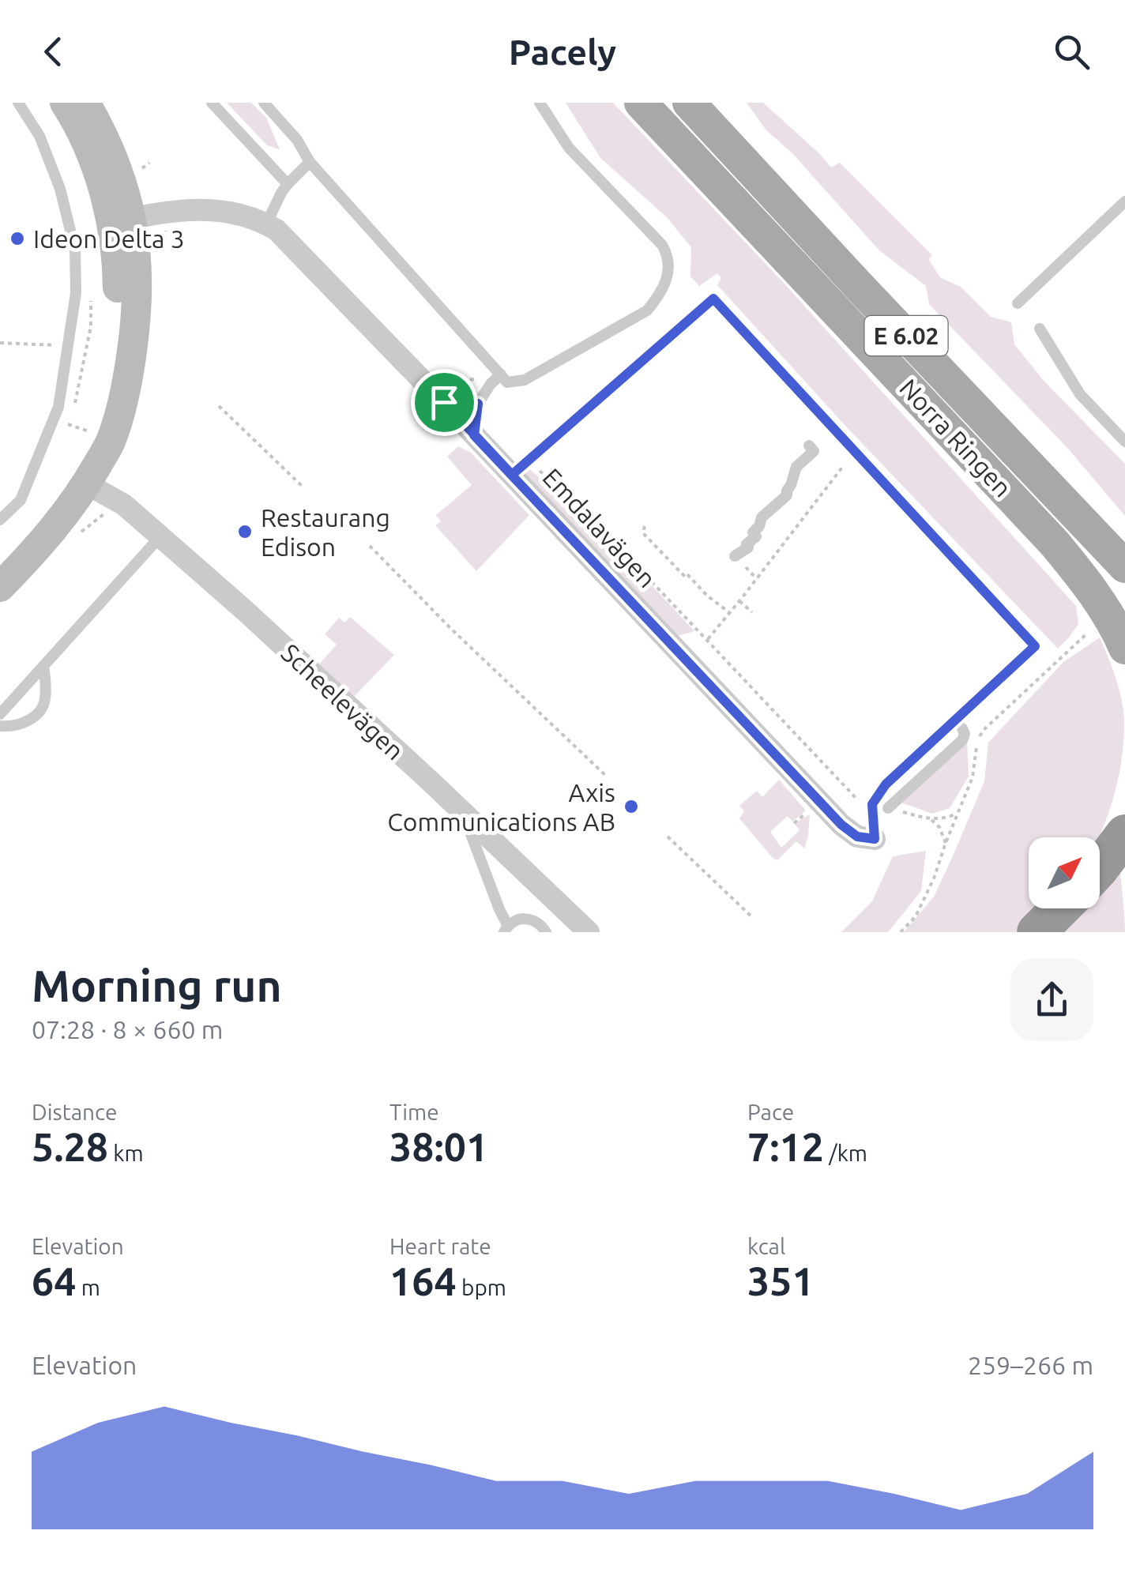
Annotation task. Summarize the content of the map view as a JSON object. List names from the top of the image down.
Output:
{
  "streets": {
    "main road": ["E 6.02", "Norra Ringen"],
    "street": ["Emdalavägen", "Scheelevägen"]
  },
  "places": ["Ideon Delta 3", "Restaurang Edison", "Axis Communications AB"],
  "north": "top right",
  "page": {
    "header": "Pacely",
    "heading": ["Morning run", "07:28 · 8 × 660 m"],
    "stats": [
      ["Distance", "5.28 km"],
      ["Time", "38:01"],
      ["Pace", "7:12 /km"],
      ["Elevation", "64 m"],
      ["Heart rate", "164 bpm"],
      ["kcal", "351"]
    ],
    "chart": ["Elevation", "259–266 m"]
  }
}
